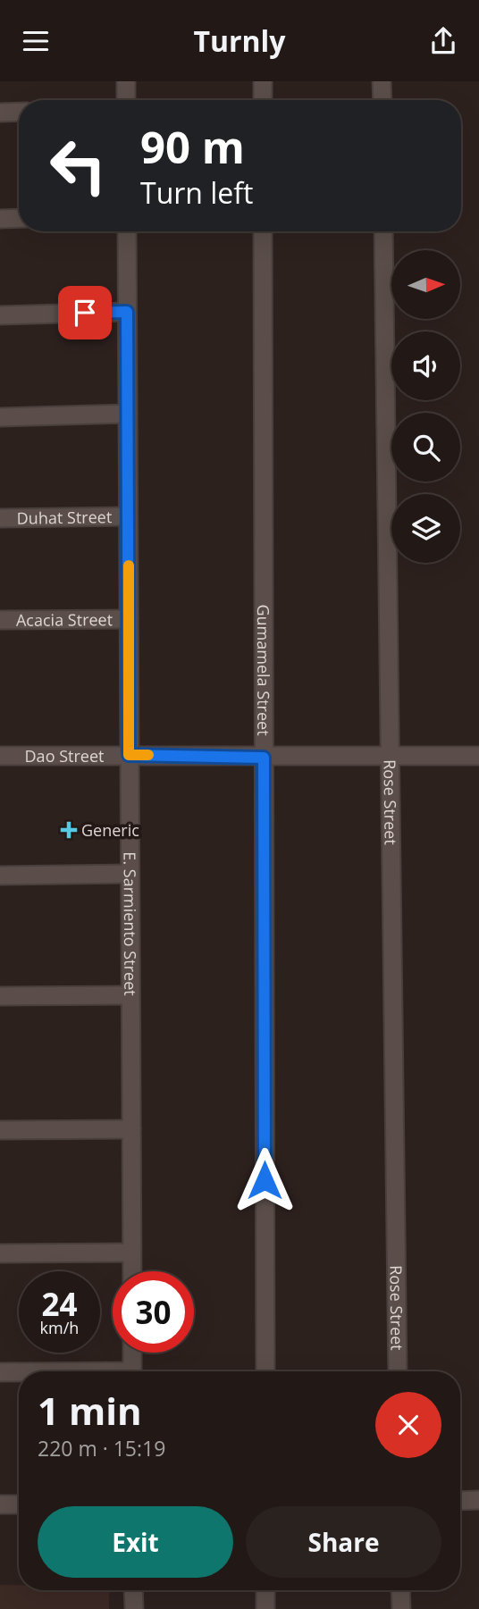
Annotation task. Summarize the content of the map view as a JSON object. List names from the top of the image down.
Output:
{
  "streets": {
    "street": [
      "Duhat Street",
      "Acacia Street",
      "Gumamela Street",
      "Dao Street",
      "Rose Street",
      "E. Sarmiento Street"
    ]
  },
  "crossings": [
    ["Duhat Street", "E. Sarmiento Street"],
    ["Acacia Street", "E. Sarmiento Street"],
    ["Gumamela Street", "Dao Street"],
    ["Dao Street", "Rose Street"],
    ["Dao Street", "E. Sarmiento Street"]
  ],
  "places": {
    "health": ["Generic"]
  },
  "north": "right",
  "page": {
    "header": "Turnly",
    "turn": ["90 m", "Turn left"],
    "speed": "24 km/h",
    "limit": "30",
    "heading": ["1 min", "220 m · 15:19"],
    "buttons": ["Exit", "Share"]
  }
}
